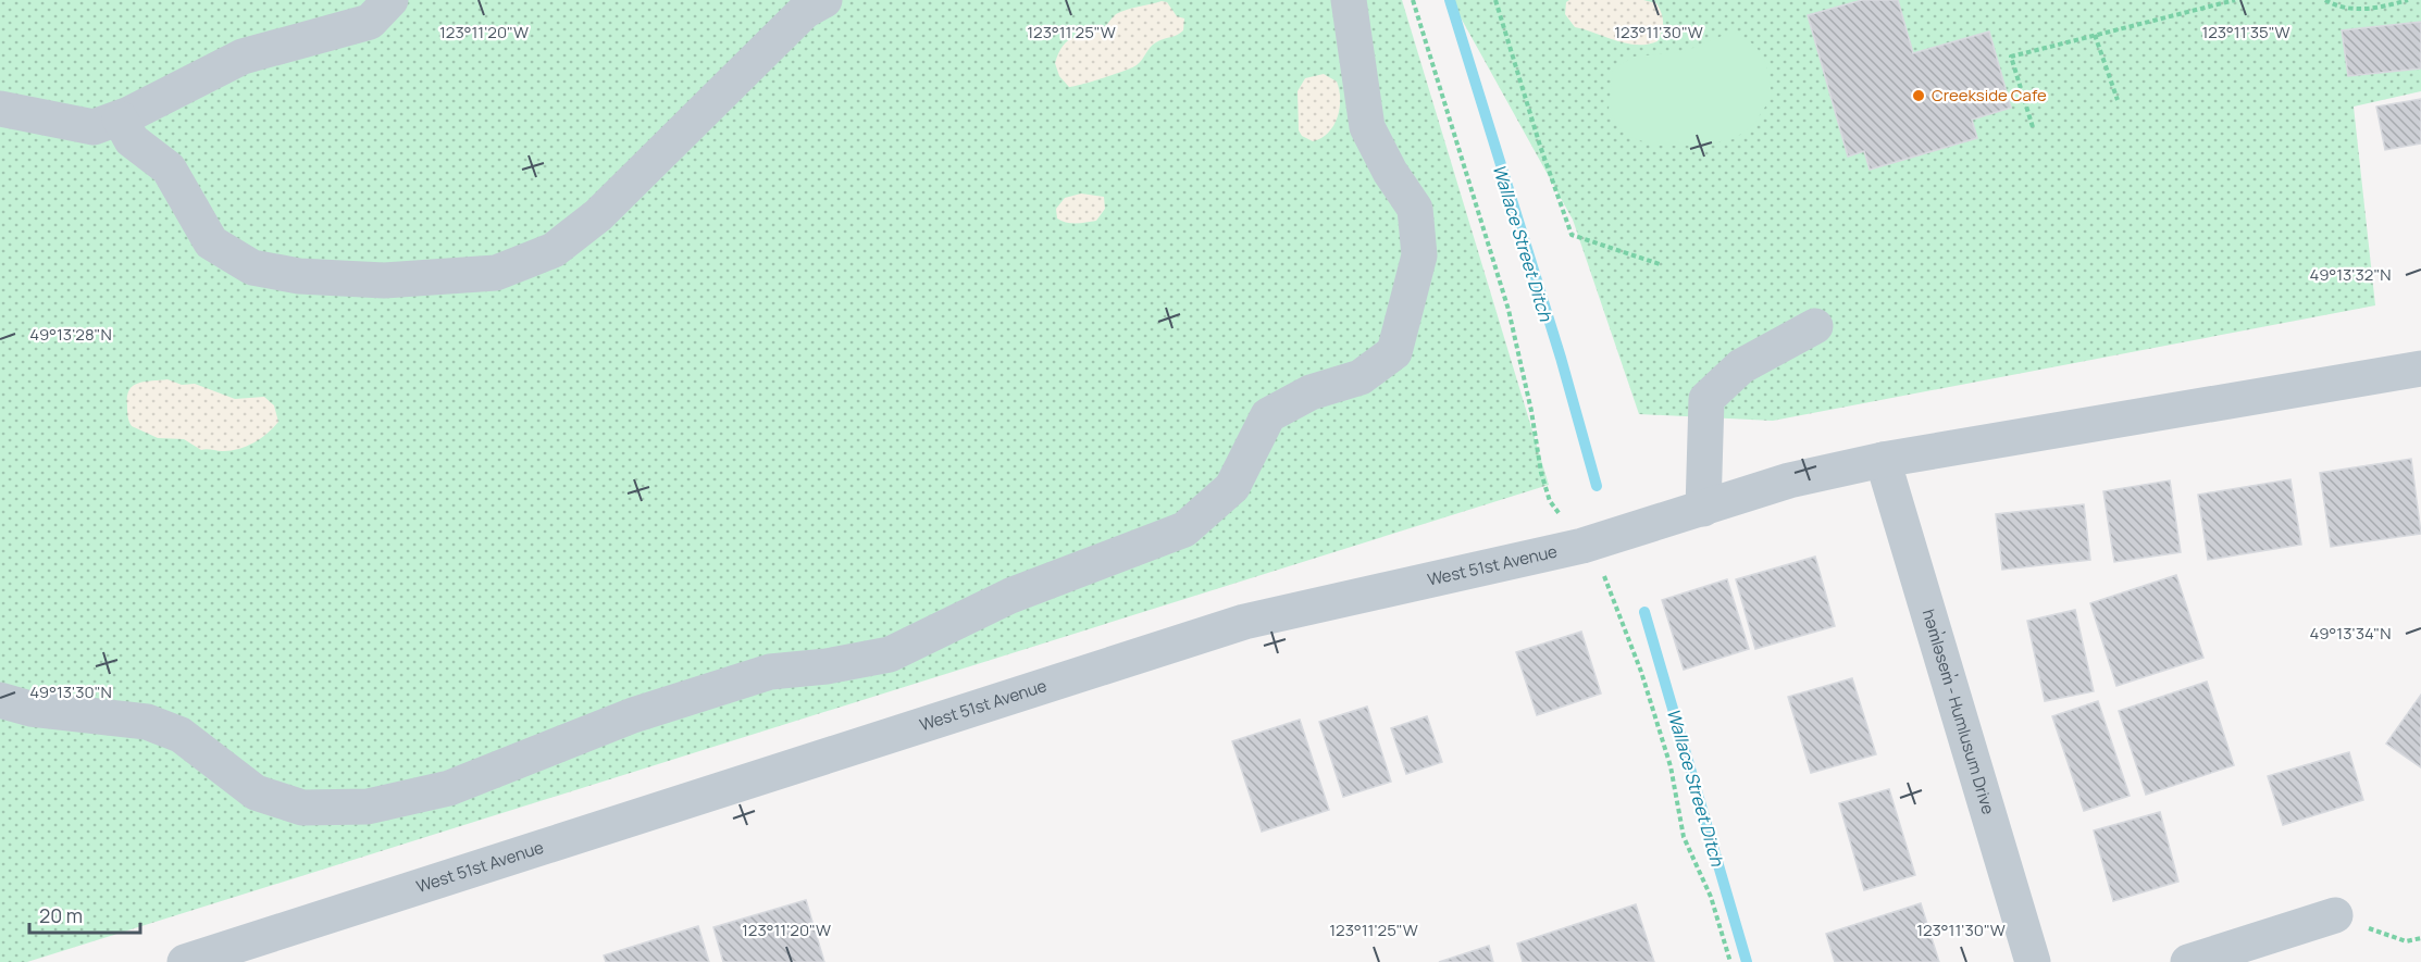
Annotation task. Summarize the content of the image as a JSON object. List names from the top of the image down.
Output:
{
  "streets": {
    "street": ["West 51st Avenue", "həm̓ləsem̓ - Humlusum Drive"]
  },
  "crossings": [
    ["West 51st Avenue", "həm̓ləsem̓ - Humlusum Drive"]
  ],
  "water": ["Wallace Street Ditch"],
  "places": ["Creekside Cafe"],
  "scale_bar": "20 m",
  "coordinates": [
    "123°11'20\"W",
    "123°11'25\"W",
    "123°11'30\"W",
    "123°11'35\"W",
    "49°13'32\"N",
    "49°13'28\"N",
    "49°13'34\"N",
    "49°13'30\"N"
  ]
}
